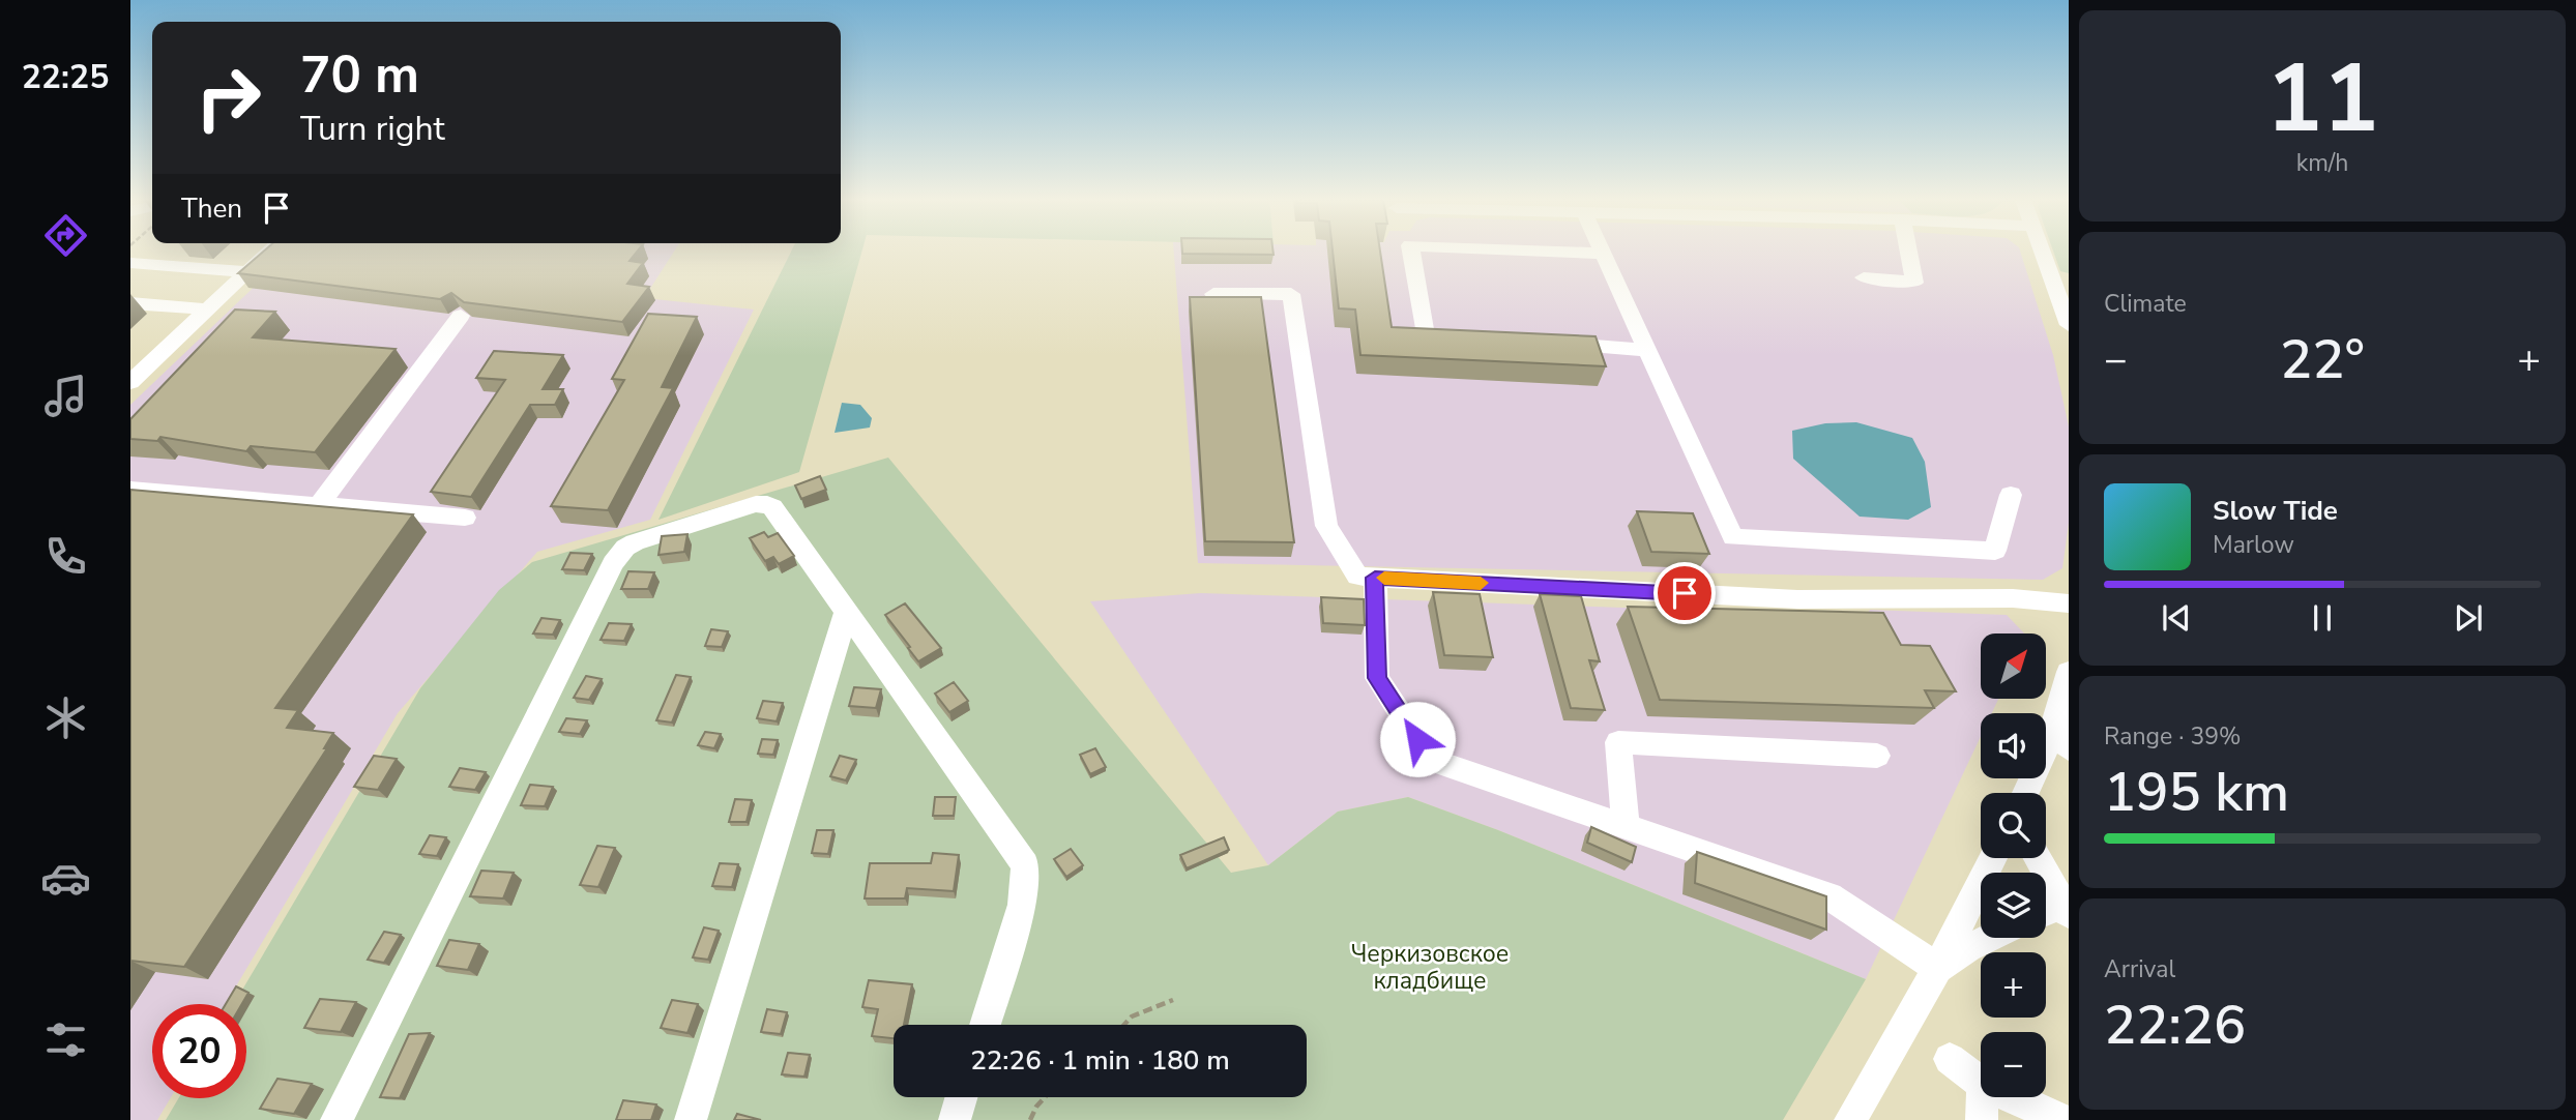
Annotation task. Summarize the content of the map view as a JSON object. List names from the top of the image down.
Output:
{
  "parks": ["Черкизовское кладбище"],
  "north": "top right",
  "page": {
    "tabs": "22:25",
    "tile": [
      ["11", "km/h"],
      "Climate",
      ["Range · 39%", "195 km"],
      ["Arrival", "22:26"]
    ],
    "turn": ["70 m", "Turn right"],
    "then": "Then",
    "heat": ["−", "22°", "+"],
    "song": ["Slow Tide", "Marlow"],
    "map_buttons": ["+", "−"],
    "limit": "20",
    "trip": "22:26 · 1 min · 180 m"
  }
}
